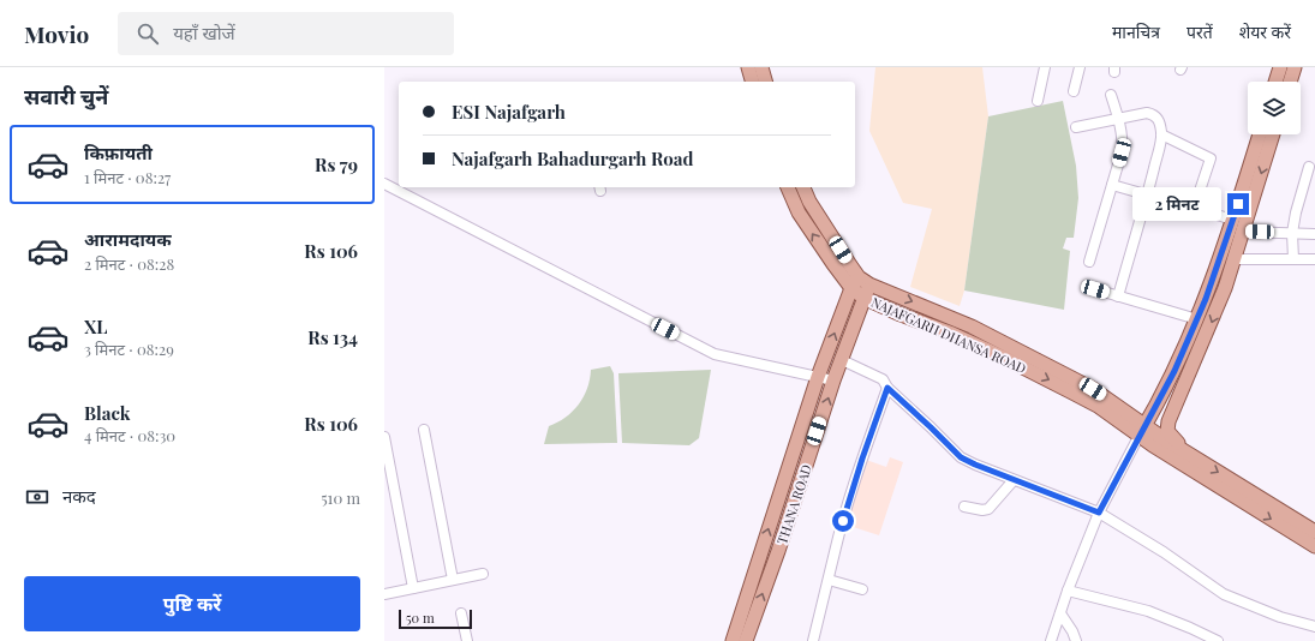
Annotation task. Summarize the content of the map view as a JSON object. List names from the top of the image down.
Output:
{
  "streets": {
    "main road": ["NAJAFGARH DHANSA ROAD", "THANA ROAD"]
  },
  "crossings": [
    ["NAJAFGARH DHANSA ROAD", "THANA ROAD"]
  ],
  "scale_bar": "50 m",
  "page": {
    "header": "Movio",
    "search": "यहाँ खोजें",
    "nav": ["मानचित्र", "परतें", "शेयर करें"],
    "heading": "सवारी चुनें",
    "banner": ["ESI Najafgarh", "Najafgarh Bahadurgarh Road"],
    "list": [
      {
        "name": "किफ़ायती",
        "note": "1 मिनट · 08:27",
        "value": "Rs 79"
      },
      {
        "name": "आरामदायक",
        "note": "2 मिनट · 08:28",
        "value": "Rs 106"
      },
      {
        "name": "XL",
        "note": "3 मिनट · 08:29",
        "value": "Rs 134"
      },
      {
        "name": "Black",
        "note": "4 मिनट · 08:30",
        "value": "Rs 106"
      }
    ],
    "bubble": "2 मिनट",
    "pay": ["नकद", "510 m"],
    "buttons": "पुष्टि करें",
    "scale": "50 m"
  }
}
